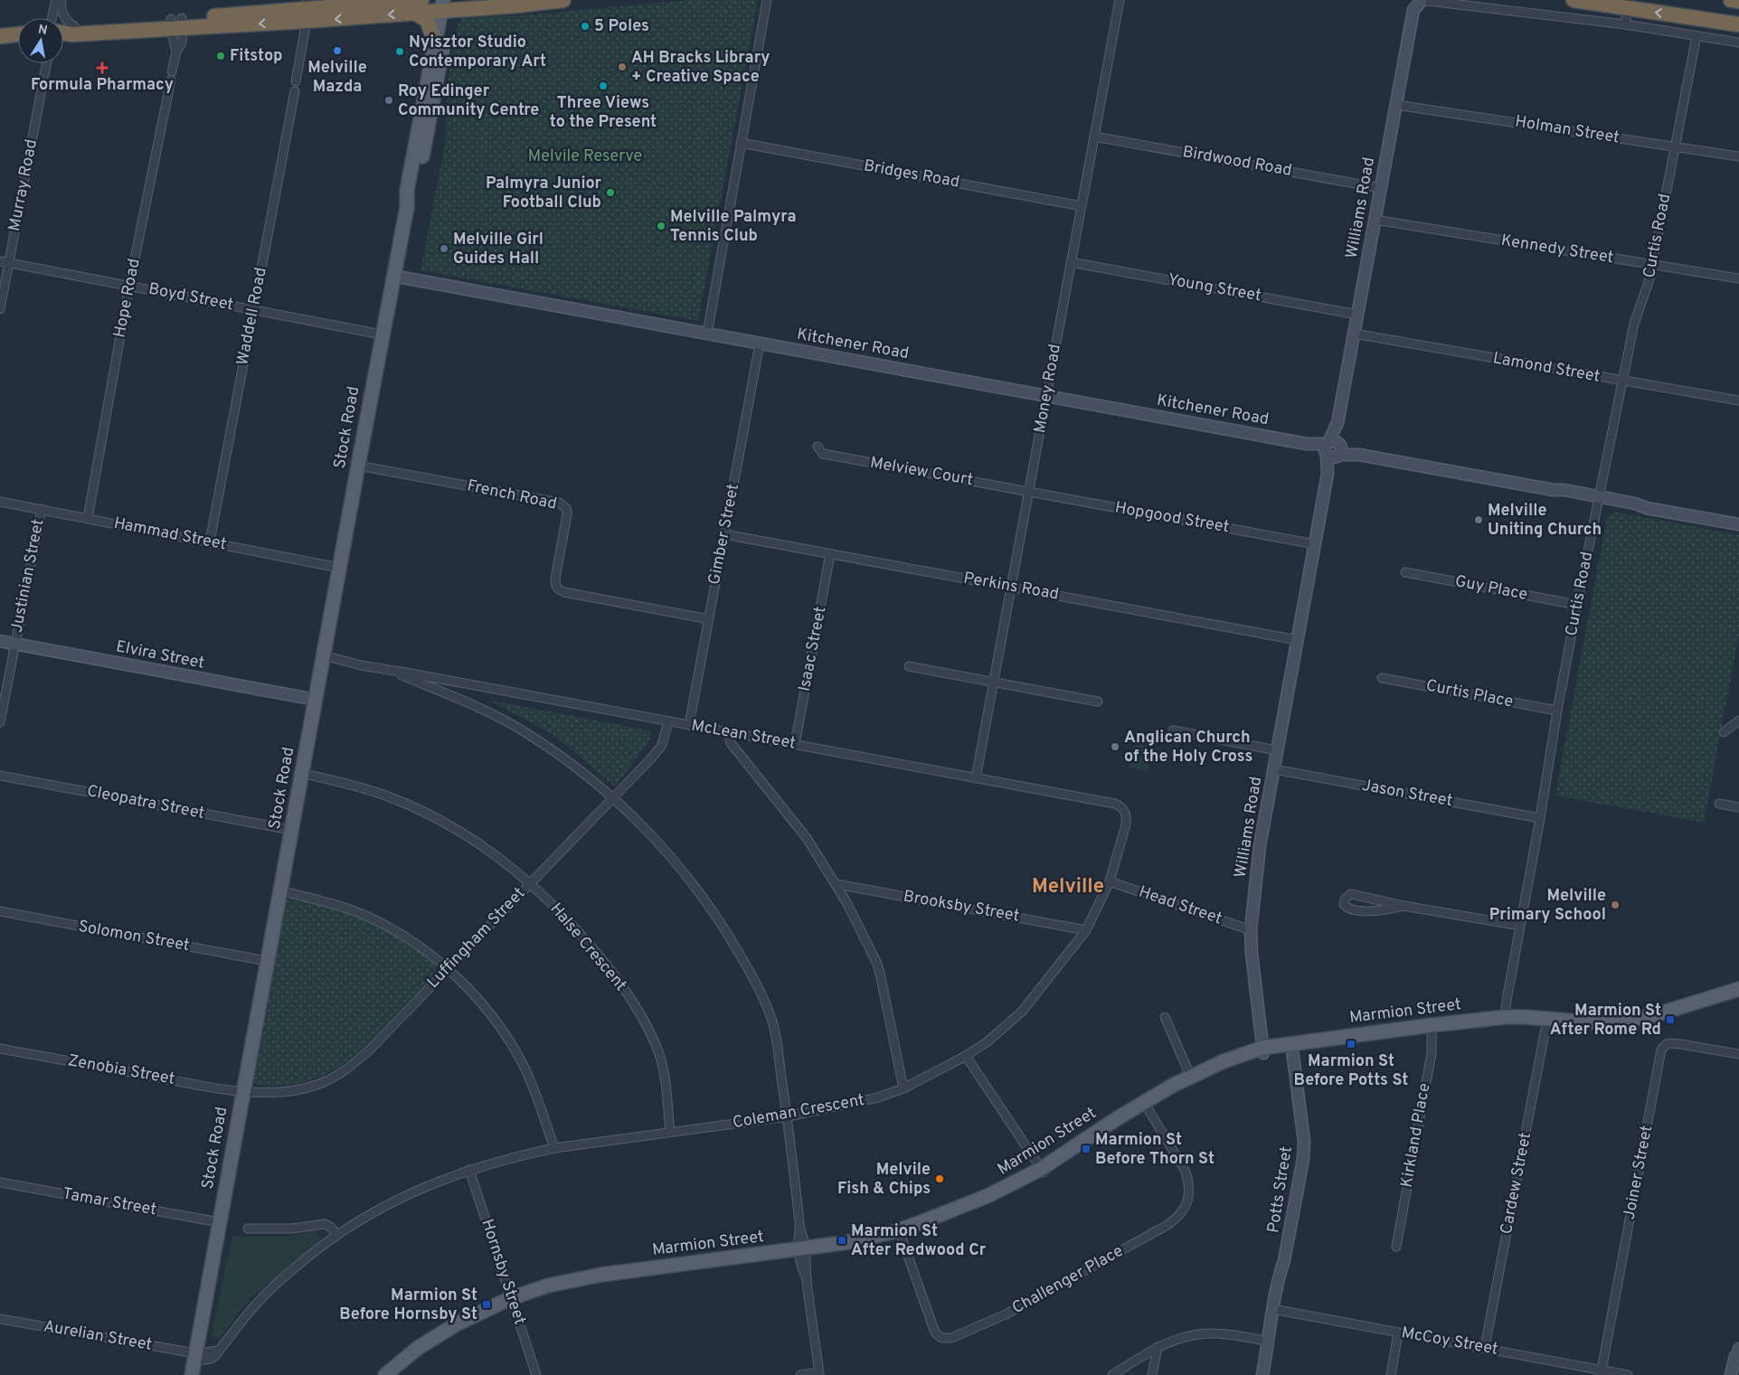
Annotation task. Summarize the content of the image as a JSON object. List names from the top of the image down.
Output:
{
  "streets": {
    "main road": ["Stock Road", "Marmion Street"],
    "street": [
      "Holman Street",
      "Birdwood Road",
      "Bridges Road",
      "Murray Road",
      "Williams Road",
      "Curtis Road",
      "Kennedy Street",
      "Young Street",
      "Boyd Street",
      "Hope Road",
      "Waddell Road",
      "Kitchener Road",
      "Lamond Street",
      "Money Road",
      "Melview Court",
      "French Road",
      "Hopgood Street",
      "Hammad Street",
      "Gimber Street",
      "Justinian Street",
      "Perkins Road",
      "Guy Place",
      "Isaac Street",
      "Elvira Street",
      "Curtis Place",
      "McLean Street",
      "Jason Street",
      "Cleopatra Street",
      "Head Street",
      "Brooksby Street",
      "Solomon Street",
      "Luffingham Street",
      "Halse Crescent",
      "Zenobia Street",
      "Coleman Crescent",
      "Kirkland Place",
      "Joiner Street",
      "Cardew Street",
      "Potts Street",
      "Tamar Street",
      "Hornsby Street",
      "Challenger Place",
      "Aurelian Street",
      "McCoy Street"
    ]
  },
  "crossings": [
    ["Holman Street", "Williams Road"],
    ["Holman Street", "Curtis Road"],
    ["Birdwood Road", "Williams Road"],
    ["Birdwood Road", "Money Road"],
    ["Bridges Road", "Money Road"],
    ["Murray Road", "Boyd Street"],
    ["Williams Road", "Kennedy Street"],
    ["Williams Road", "Young Street"],
    ["Williams Road", "Kitchener Road"],
    ["Williams Road", "Lamond Street"],
    ["Williams Road", "Hopgood Street"],
    ["Williams Road", "Perkins Road"],
    ["Williams Road", "Jason Street"],
    ["Williams Road", "Head Street"],
    ["Williams Road", "Marmion Street"],
    ["Curtis Road", "Kennedy Street"],
    ["Curtis Road", "Kitchener Road"],
    ["Curtis Road", "Lamond Street"],
    ["Curtis Road", "Guy Place"],
    ["Curtis Road", "Curtis Place"],
    ["Curtis Road", "Jason Street"],
    ["Curtis Road", "Marmion Street"],
    ["Young Street", "Money Road"],
    ["Boyd Street", "Hope Road"],
    ["Boyd Street", "Waddell Road"],
    ["Boyd Street", "Stock Road"],
    ["Hope Road", "Hammad Street"],
    ["Waddell Road", "Hammad Street"],
    ["Kitchener Road", "Money Road"],
    ["Kitchener Road", "Stock Road"],
    ["Kitchener Road", "Gimber Street"],
    ["Money Road", "Melview Court"],
    ["Money Road", "Hopgood Street"],
    ["Money Road", "Perkins Road"],
    ["Money Road", "McLean Street"],
    ["Stock Road", "French Road"],
    ["Stock Road", "Hammad Street"],
    ["Stock Road", "Elvira Street"],
    ["Stock Road", "McLean Street"],
    ["Stock Road", "Cleopatra Street"],
    ["Stock Road", "Solomon Street"],
    ["Stock Road", "Luffingham Street"],
    ["Stock Road", "Halse Crescent"],
    ["Stock Road", "Zenobia Street"],
    ["Stock Road", "Coleman Crescent"],
    ["Stock Road", "Tamar Street"],
    ["Stock Road", "Aurelian Street"],
    ["Melview Court", "Hopgood Street"],
    ["French Road", "Gimber Street"],
    ["Hammad Street", "Justinian Street"],
    ["Gimber Street", "Perkins Road"],
    ["Gimber Street", "McLean Street"],
    ["Justinian Street", "Elvira Street"],
    ["Perkins Road", "Isaac Street"],
    ["Isaac Street", "McLean Street"],
    ["McLean Street", "Luffingham Street"],
    ["McLean Street", "Coleman Crescent"],
    ["Head Street", "Coleman Crescent"],
    ["Brooksby Street", "Coleman Crescent"],
    ["Luffingham Street", "Halse Crescent"],
    ["Luffingham Street", "Zenobia Street"],
    ["Halse Crescent", "Coleman Crescent"],
    ["Marmion Street", "Kirkland Place"],
    ["Marmion Street", "Cardew Street"],
    ["Marmion Street", "Potts Street"],
    ["Marmion Street", "Hornsby Street"],
    ["Marmion Street", "Challenger Place"],
    ["Coleman Crescent", "Hornsby Street"],
    ["Coleman Crescent", "Aurelian Street"],
    ["Joiner Street", "McCoy Street"],
    ["Cardew Street", "McCoy Street"],
    ["Potts Street", "McCoy Street"]
  ],
  "districts": ["Melville"],
  "parks": ["Melvile Reserve"],
  "places": {
    "other": [
      "5 Poles",
      "Melville Mazda",
      "Nyisztor Studio Contemporary Art",
      "Fitstop",
      "AH Bracks Library + Creative Space",
      "Three Views to the Present",
      "Roy Edinger Community Centre",
      "Palmyra Junior Football Club",
      "Melville Palmyra Tennis Club",
      "Melville Girl Guides Hall",
      "Melville Uniting Church",
      "Anglican Church of the Holy Cross",
      "Melville Primary School",
      "Melvile Fish & Chips"
    ],
    "health": ["Formula Pharmacy"],
    "transit": [
      "Marmion St After Rome Rd",
      "Marmion St Before Potts St",
      "Marmion St Before Thorn St",
      "Marmion St After Redwood Cr",
      "Marmion St Before Hornsby St"
    ]
  },
  "north": "top"
}
